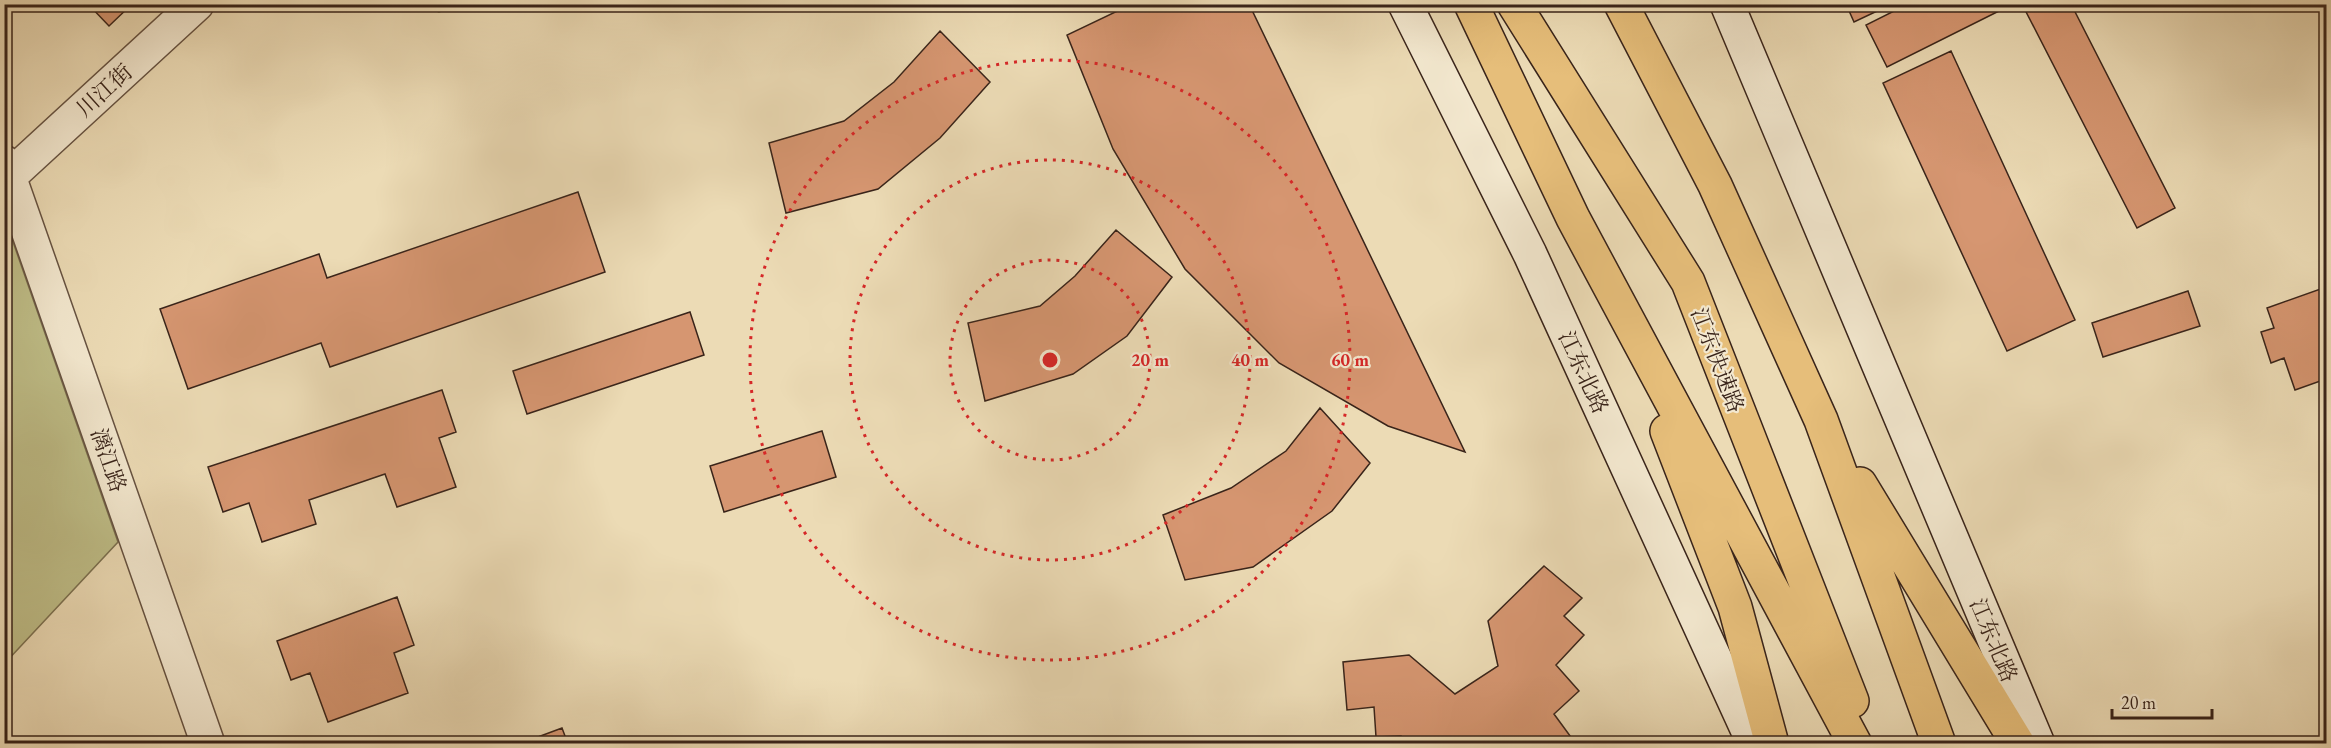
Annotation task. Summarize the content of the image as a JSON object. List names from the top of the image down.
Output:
{
  "streets": {
    "highway": ["江东快速路"],
    "main road": ["川江街", "江东北路", "漓江路"]
  },
  "crossings": [
    ["川江街", "漓江路"]
  ],
  "scale_bar": "20 m",
  "rings": ["20 m", "40 m", "60 m"]
}
